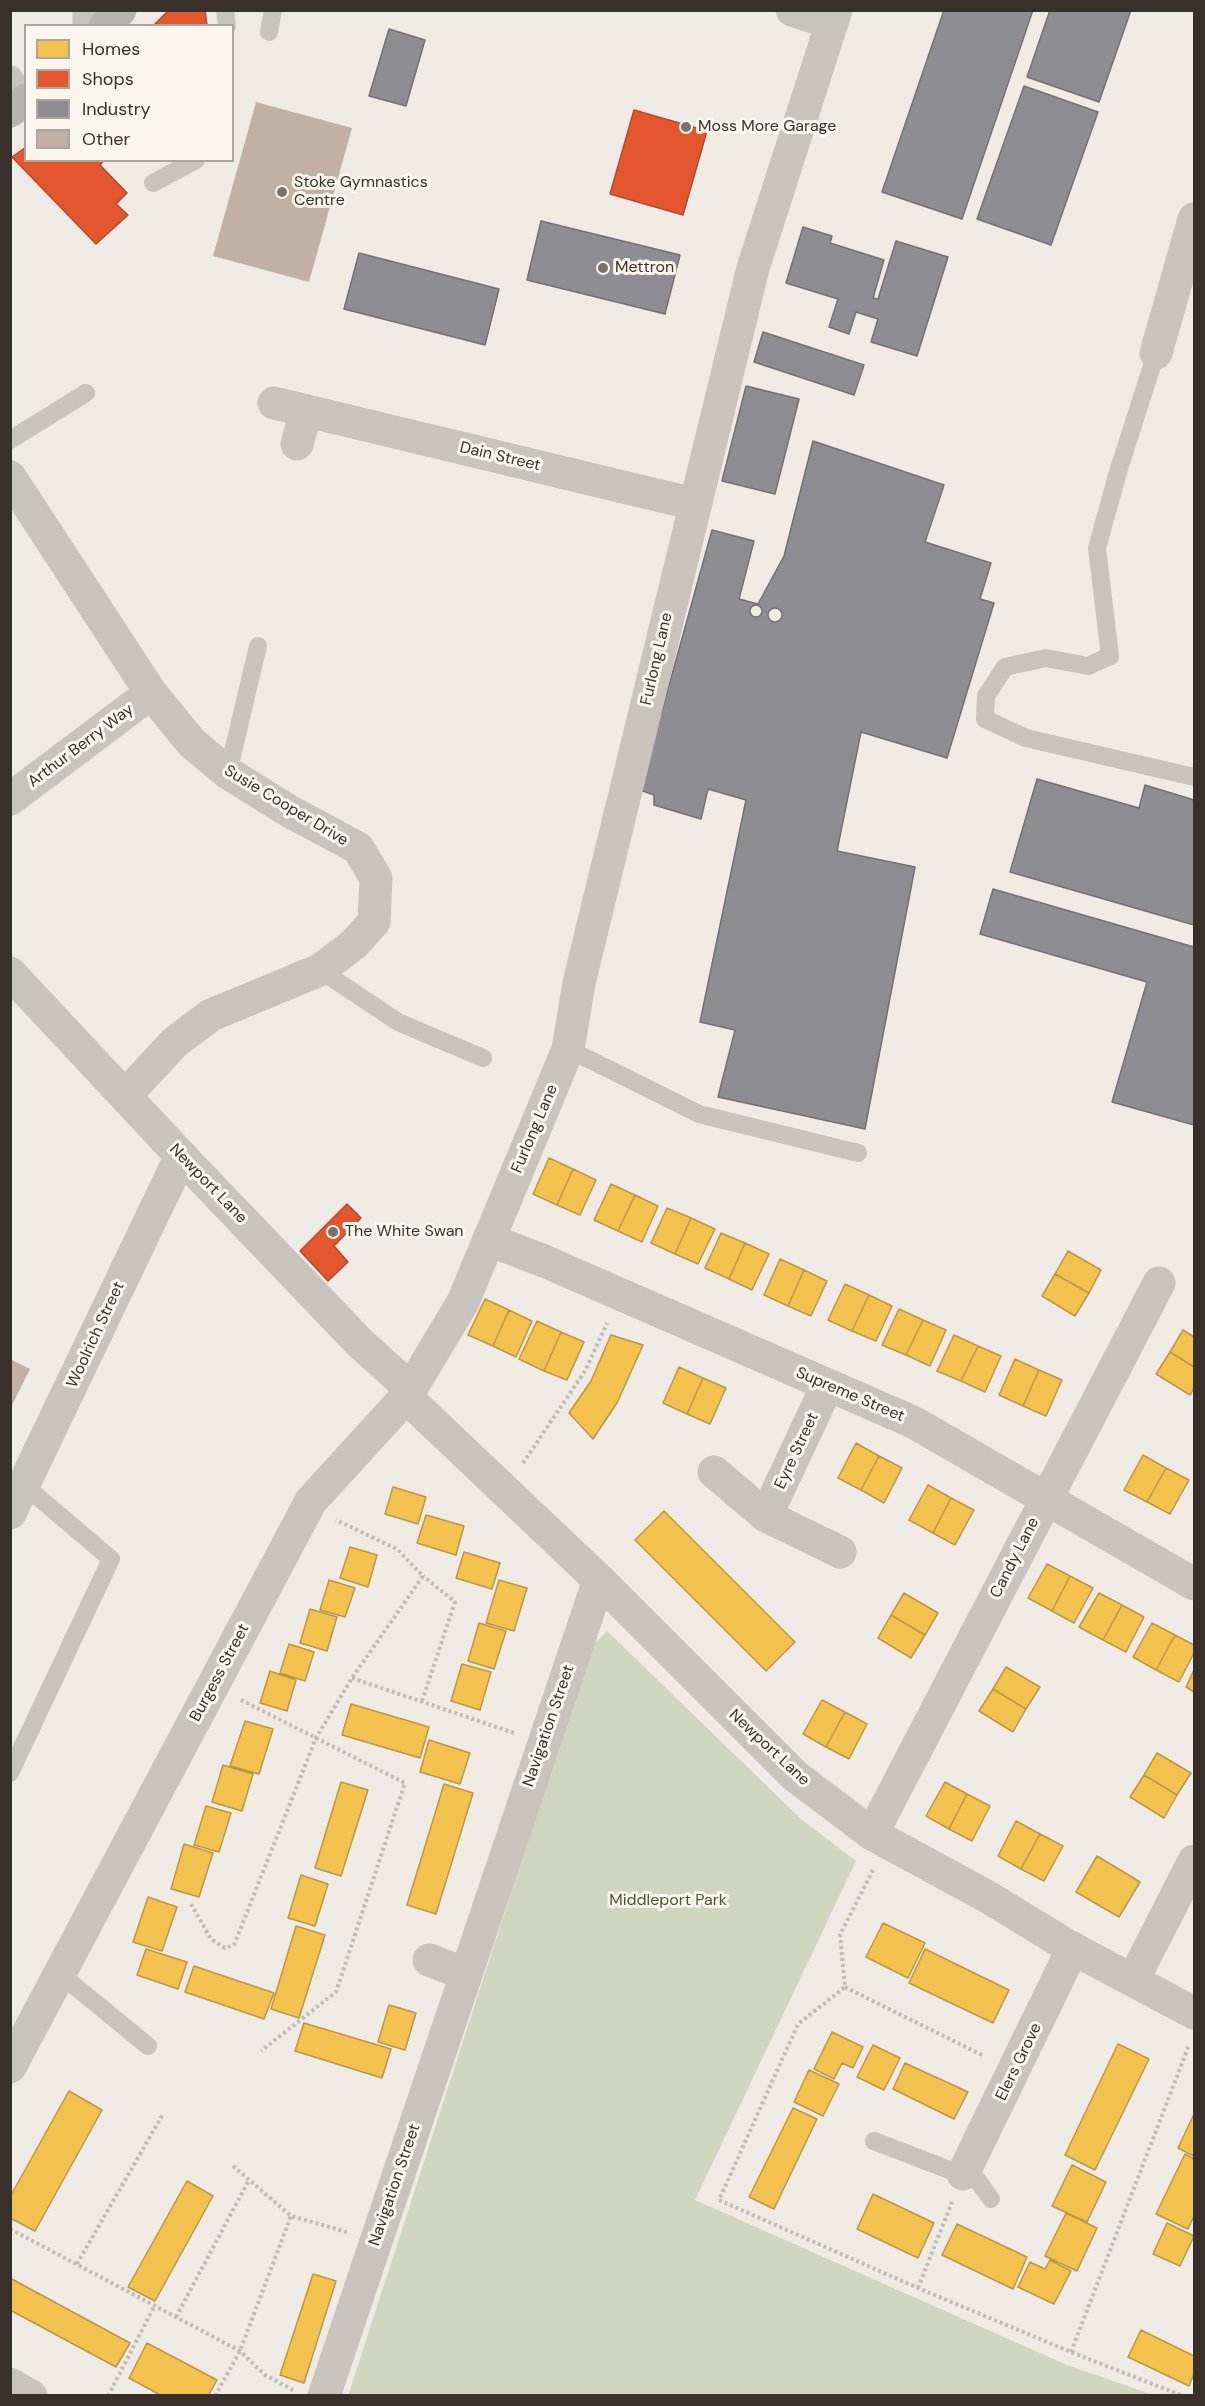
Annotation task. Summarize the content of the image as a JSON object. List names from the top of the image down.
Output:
{
  "streets": {
    "street": [
      "Dain Street",
      "Furlong Lane",
      "Arthur Berry Way",
      "Susie Cooper Drive",
      "Newport Lane",
      "Woolrich Street",
      "Supreme Street",
      "Eyre Street",
      "Candy Lane",
      "Burgess Street",
      "Navigation Street",
      "Elers Grove"
    ]
  },
  "crossings": [
    ["Dain Street", "Furlong Lane"],
    ["Furlong Lane", "Supreme Street"],
    ["Furlong Lane", "Burgess Street"],
    ["Arthur Berry Way", "Susie Cooper Drive"],
    ["Susie Cooper Drive", "Newport Lane"],
    ["Newport Lane", "Woolrich Street"],
    ["Newport Lane", "Candy Lane"],
    ["Newport Lane", "Burgess Street"],
    ["Newport Lane", "Navigation Street"],
    ["Newport Lane", "Elers Grove"],
    ["Supreme Street", "Eyre Street"],
    ["Supreme Street", "Candy Lane"]
  ],
  "parks": ["Middleport Park"],
  "places": [
    "Moss More Garage",
    "Stoke Gymnastics Centre",
    "Mettron",
    "The White Swan"
  ],
  "legend": [
    "Homes",
    "Shops",
    "Industry",
    "Other"
  ]
}
